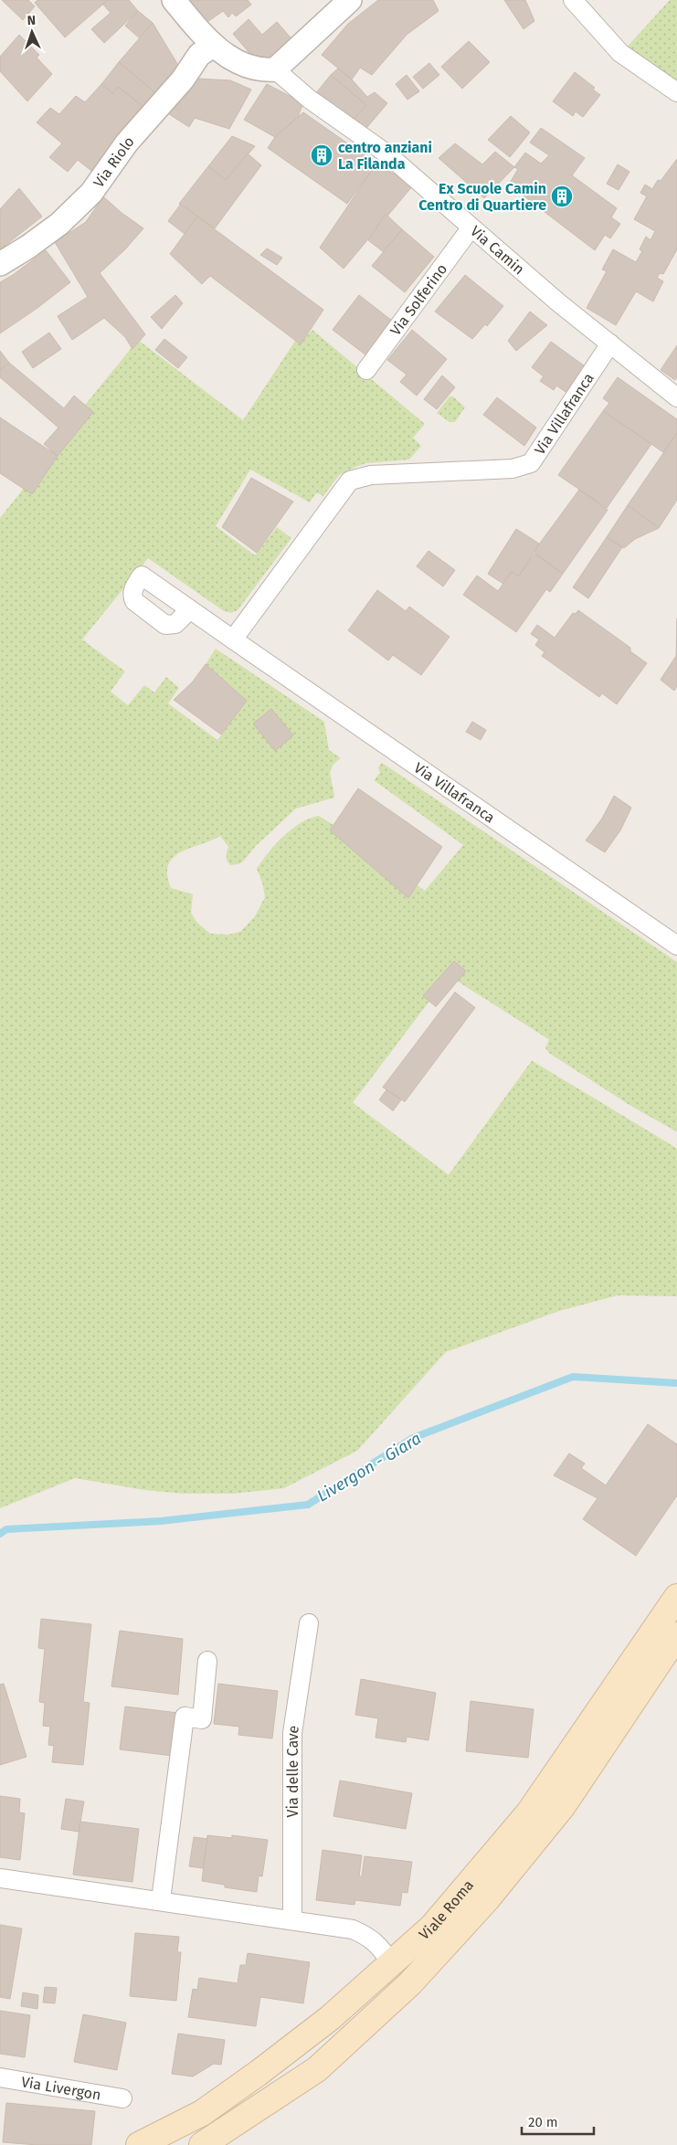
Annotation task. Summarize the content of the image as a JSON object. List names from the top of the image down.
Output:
{
  "streets": {
    "main road": ["Viale Roma"],
    "street": [
      "Via Riolo",
      "Via Camin",
      "Via Solferino",
      "Via Villafranca",
      "Via delle Cave",
      "Via Livergon"
    ]
  },
  "crossings": [
    ["Via Camin", "Via Solferino"],
    ["Via Camin", "Via Villafranca"]
  ],
  "water": ["Livergon - Giara"],
  "places": {
    "building": ["centro anziani La Filanda", "Ex Scuole Camin Centro di Quartiere"]
  },
  "scale_bar": "20 m",
  "north": "top"
}
